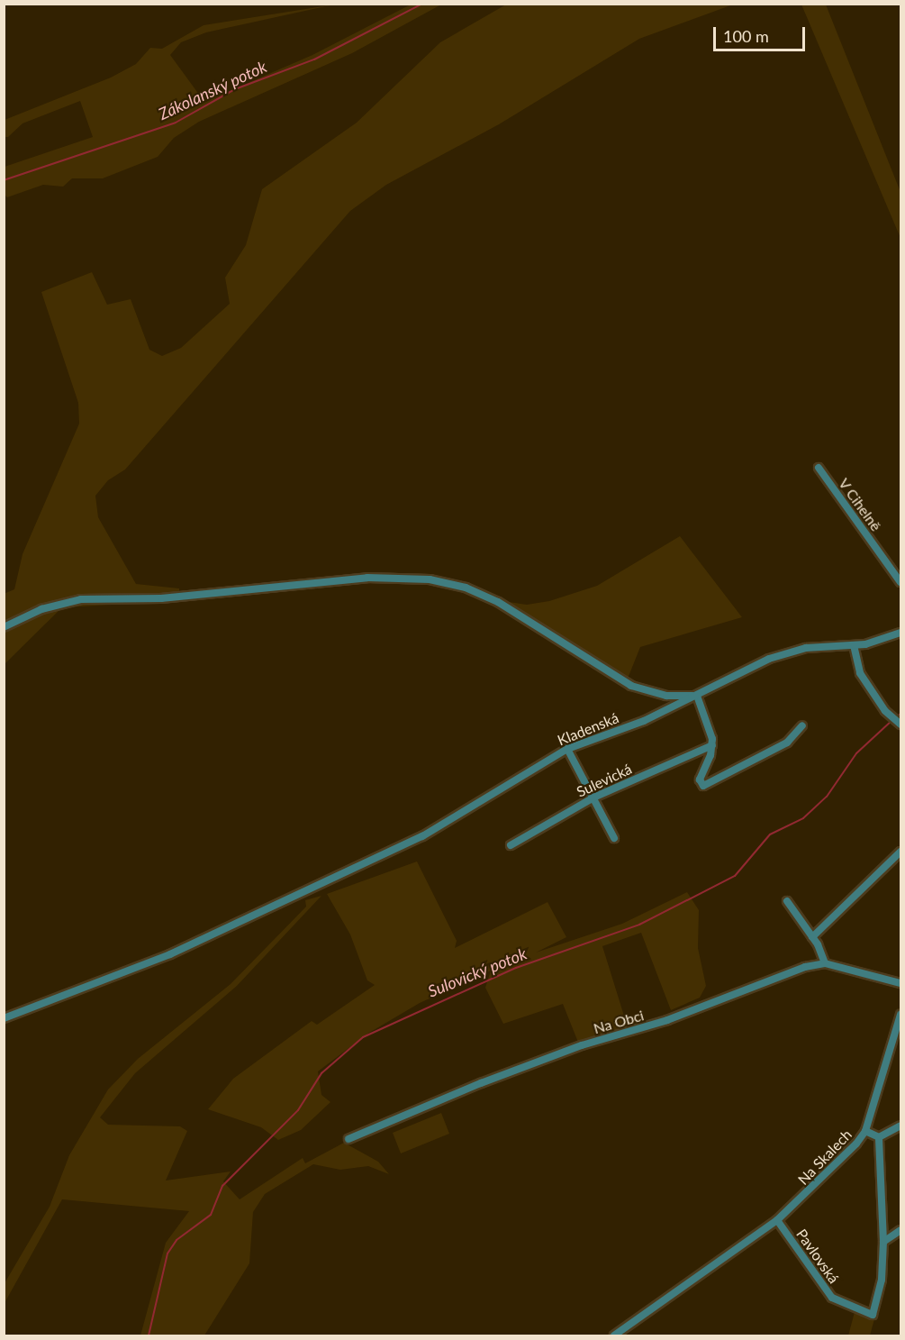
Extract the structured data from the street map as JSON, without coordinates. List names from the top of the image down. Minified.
{"streets":{"street":["V Cihelně","Kladenská","Sulevická","Na Obci","Na Skalech","Pavlovská"]},"crossings":[["Na Skalech","Pavlovská"]],"water":["Zákolanský potok","Sulovický potok"],"scale_bar":"100 m"}
